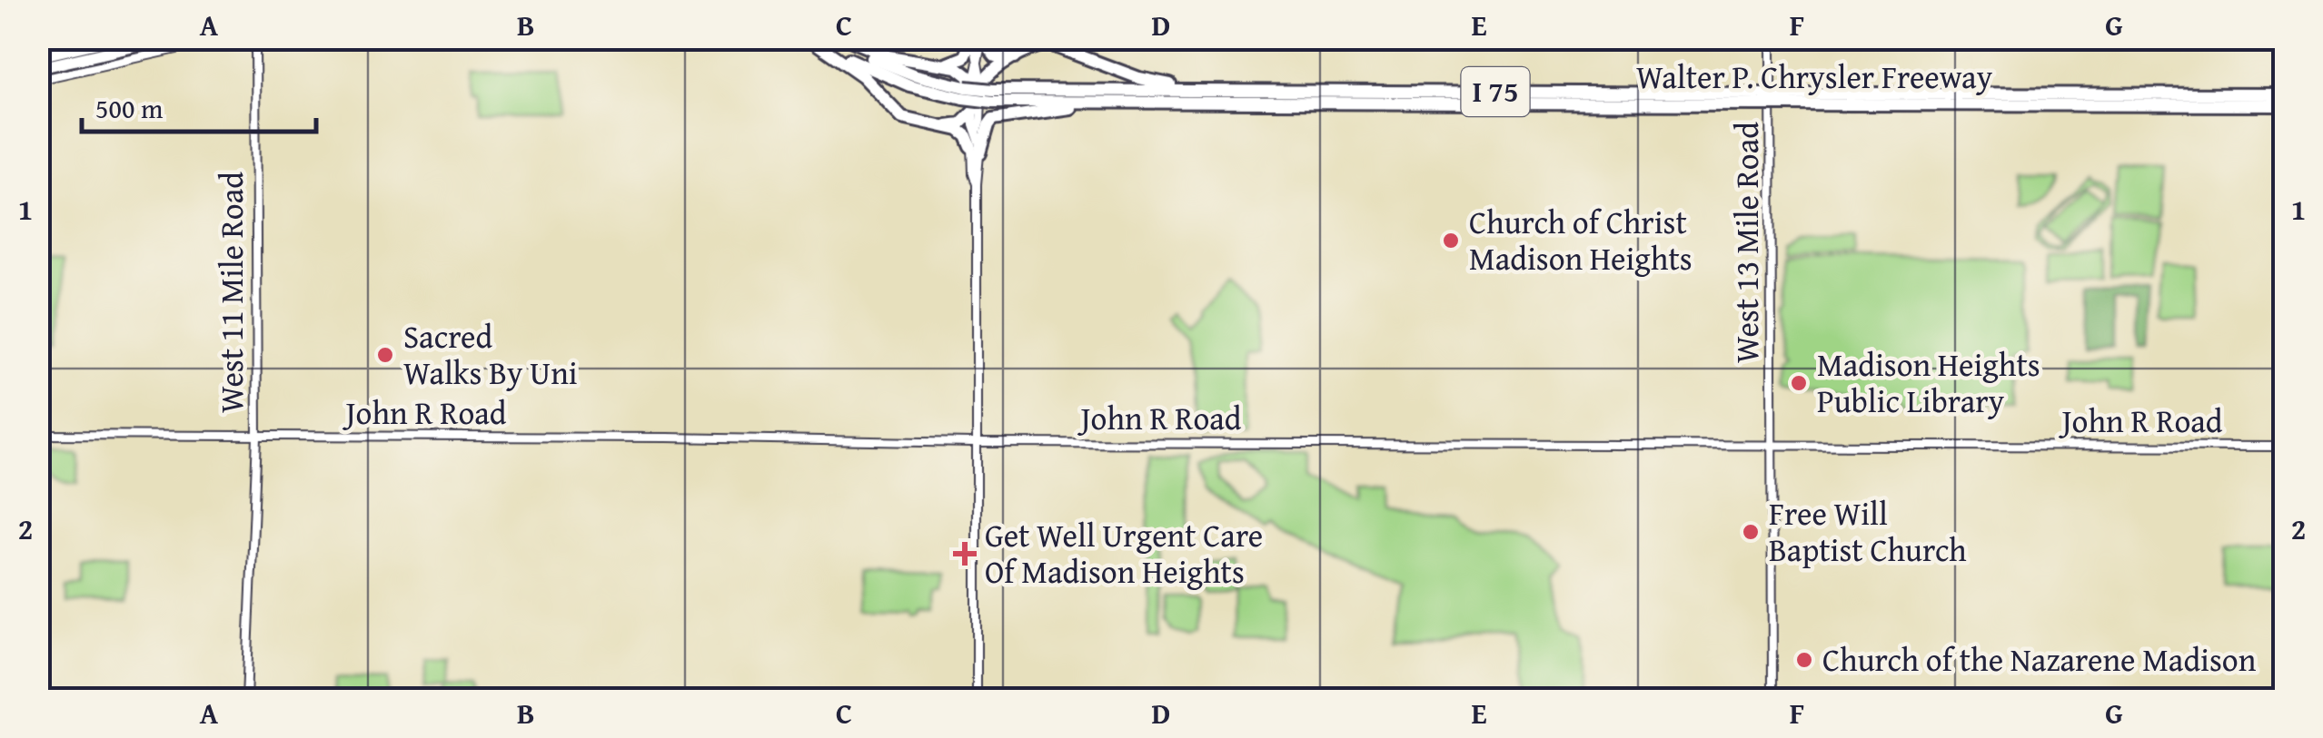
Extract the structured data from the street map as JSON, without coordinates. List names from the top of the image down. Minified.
{"streets":{"highway":["Walter P. Chrysler Freeway","I 75"],"main road":["West 13 Mile Road","West 11 Mile Road","John R Road"]},"crossings":[["Walter P. Chrysler Freeway","I 75"],["West 13 Mile Road","John R Road"],["West 11 Mile Road","John R Road"]],"places":{"other":["Church of Christ Madison Heights","Sacred Walks By Uni","Madison Heights Public Library","Free Will Baptist Church","Church of the Nazarene Madison"],"health":["Get Well Urgent Care Of Madison Heights"]},"scale_bar":"500 m","grid":{"columns":["A","B","C","D","E","F","G"],"rows":["1","2"]}}
